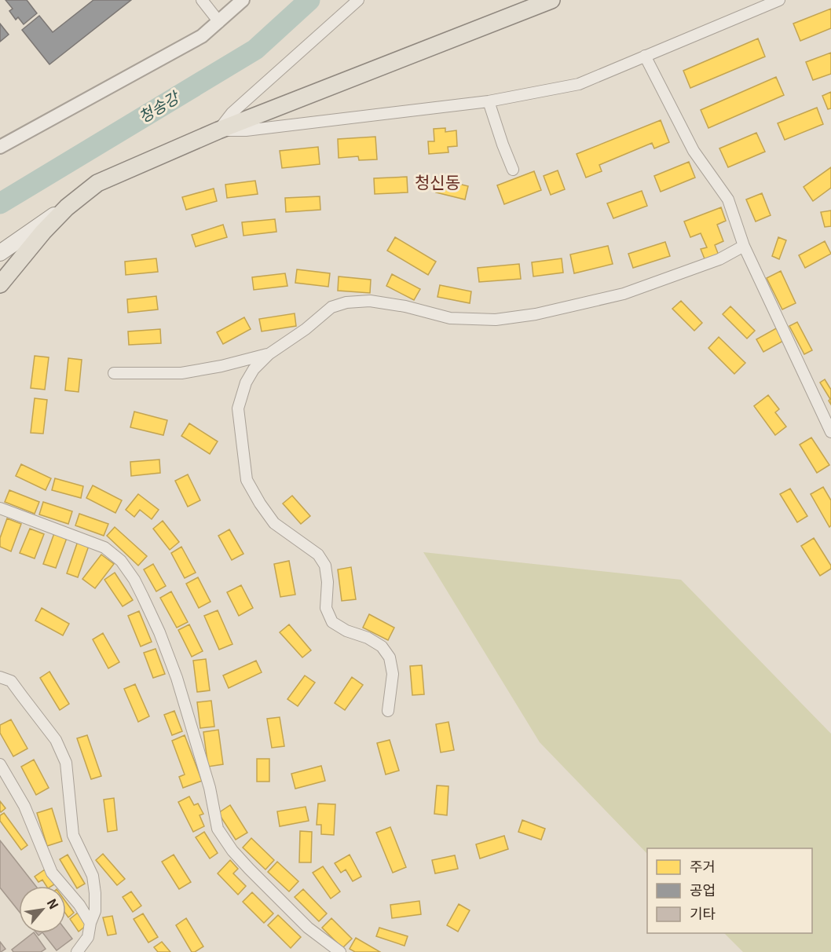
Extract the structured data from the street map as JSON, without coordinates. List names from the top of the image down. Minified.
{"districts":["청신동"],"water":["청송강"],"legend":["주거","공업","기타"],"north":"top right"}
